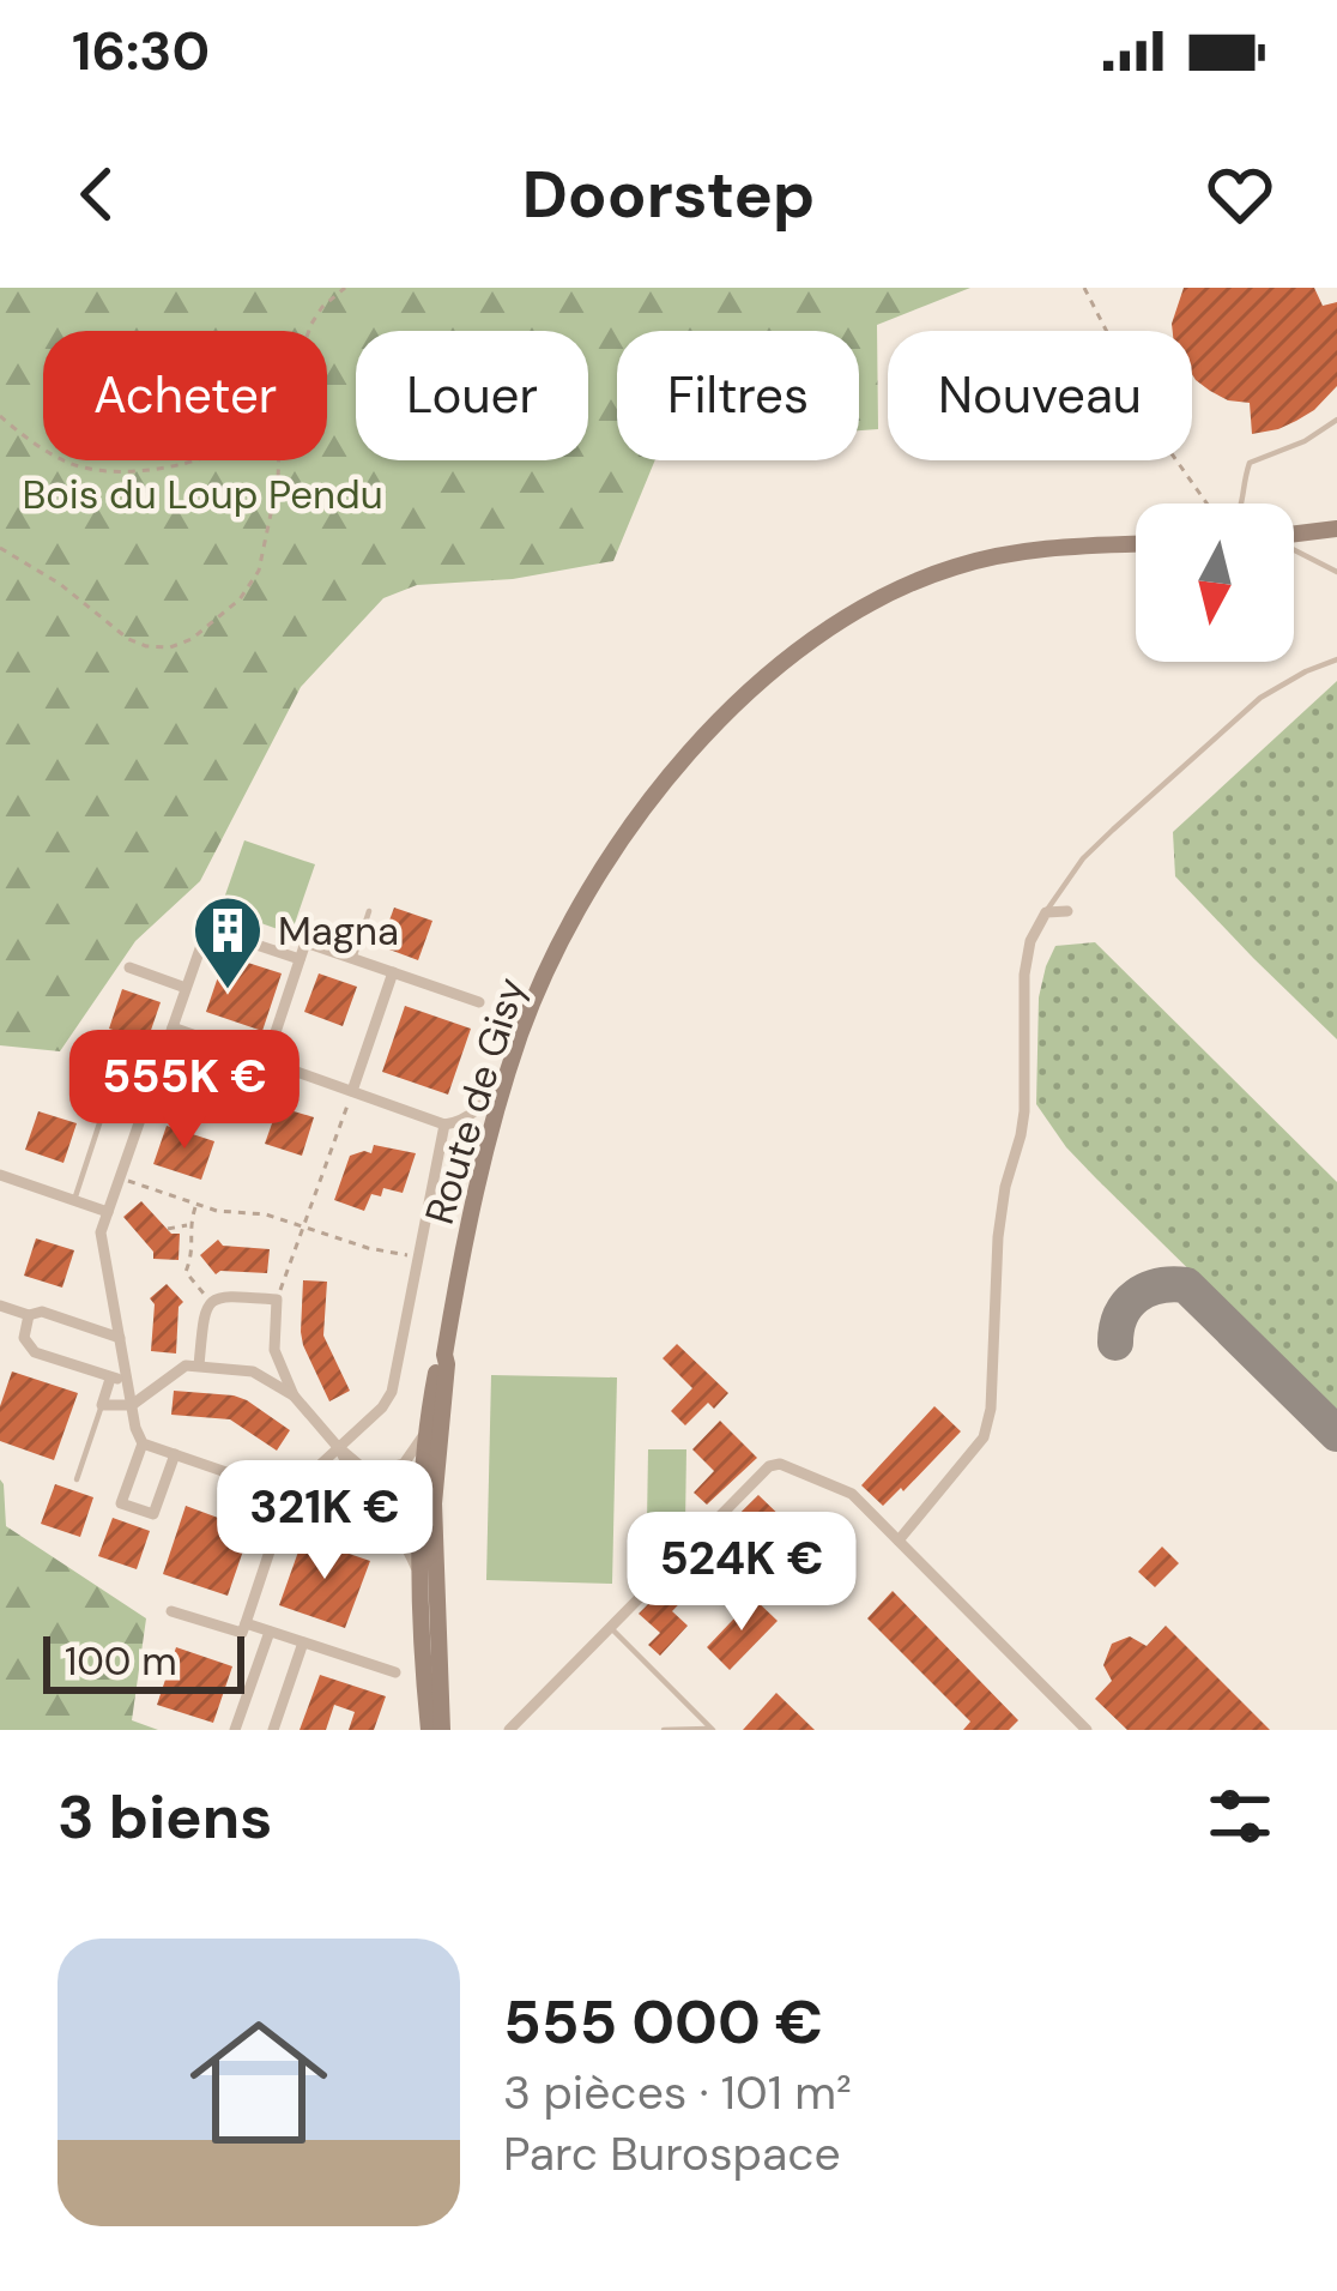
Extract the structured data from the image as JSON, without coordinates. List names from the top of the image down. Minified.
{"streets":{"street":["Route de Gisy"]},"parks":["Bois du Loup Pendu"],"places":{"building":["Magna"]},"scale_bar":"100 m","north":"bottom","page":{"status":"16:30","header":"Doorstep","chip":["Acheter","Louer","Filtres","Nouveau"],"price":["555K €","321K €","524K €"],"scale":"100 m","heading":"3 biens","list":[{"name":"555 000 €","note":"3 pièces · 101 m² · Parc Burospace"}]}}
